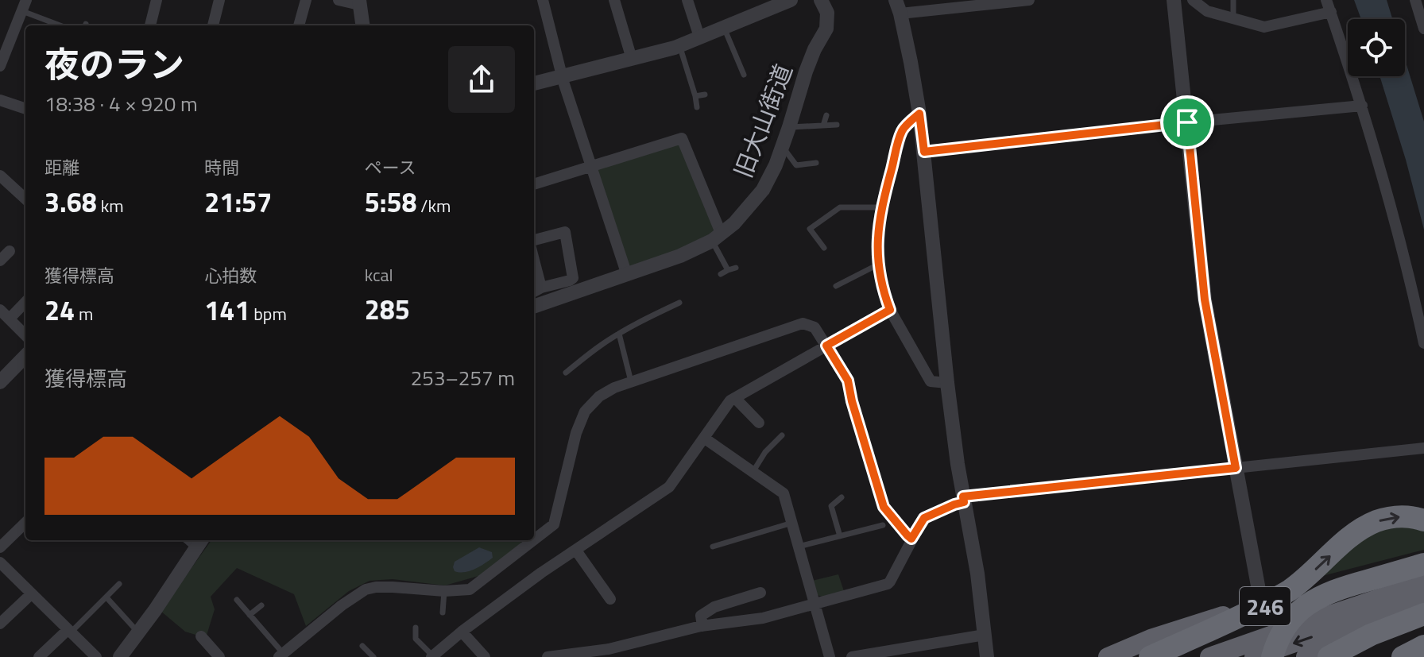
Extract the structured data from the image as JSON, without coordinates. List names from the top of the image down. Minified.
{"streets":{"highway":["246"],"street":["旧大山街道"]},"page":{"heading":["夜のラン","18:38 · 4 × 920 m"],"stats":[["距離","3.68 km"],["時間","21:57"],["ペース","5:58 /km"],["獲得標高","24 m"],["心拍数","141 bpm"],["kcal","285"]],"chart":["獲得標高","253–257 m"]}}
